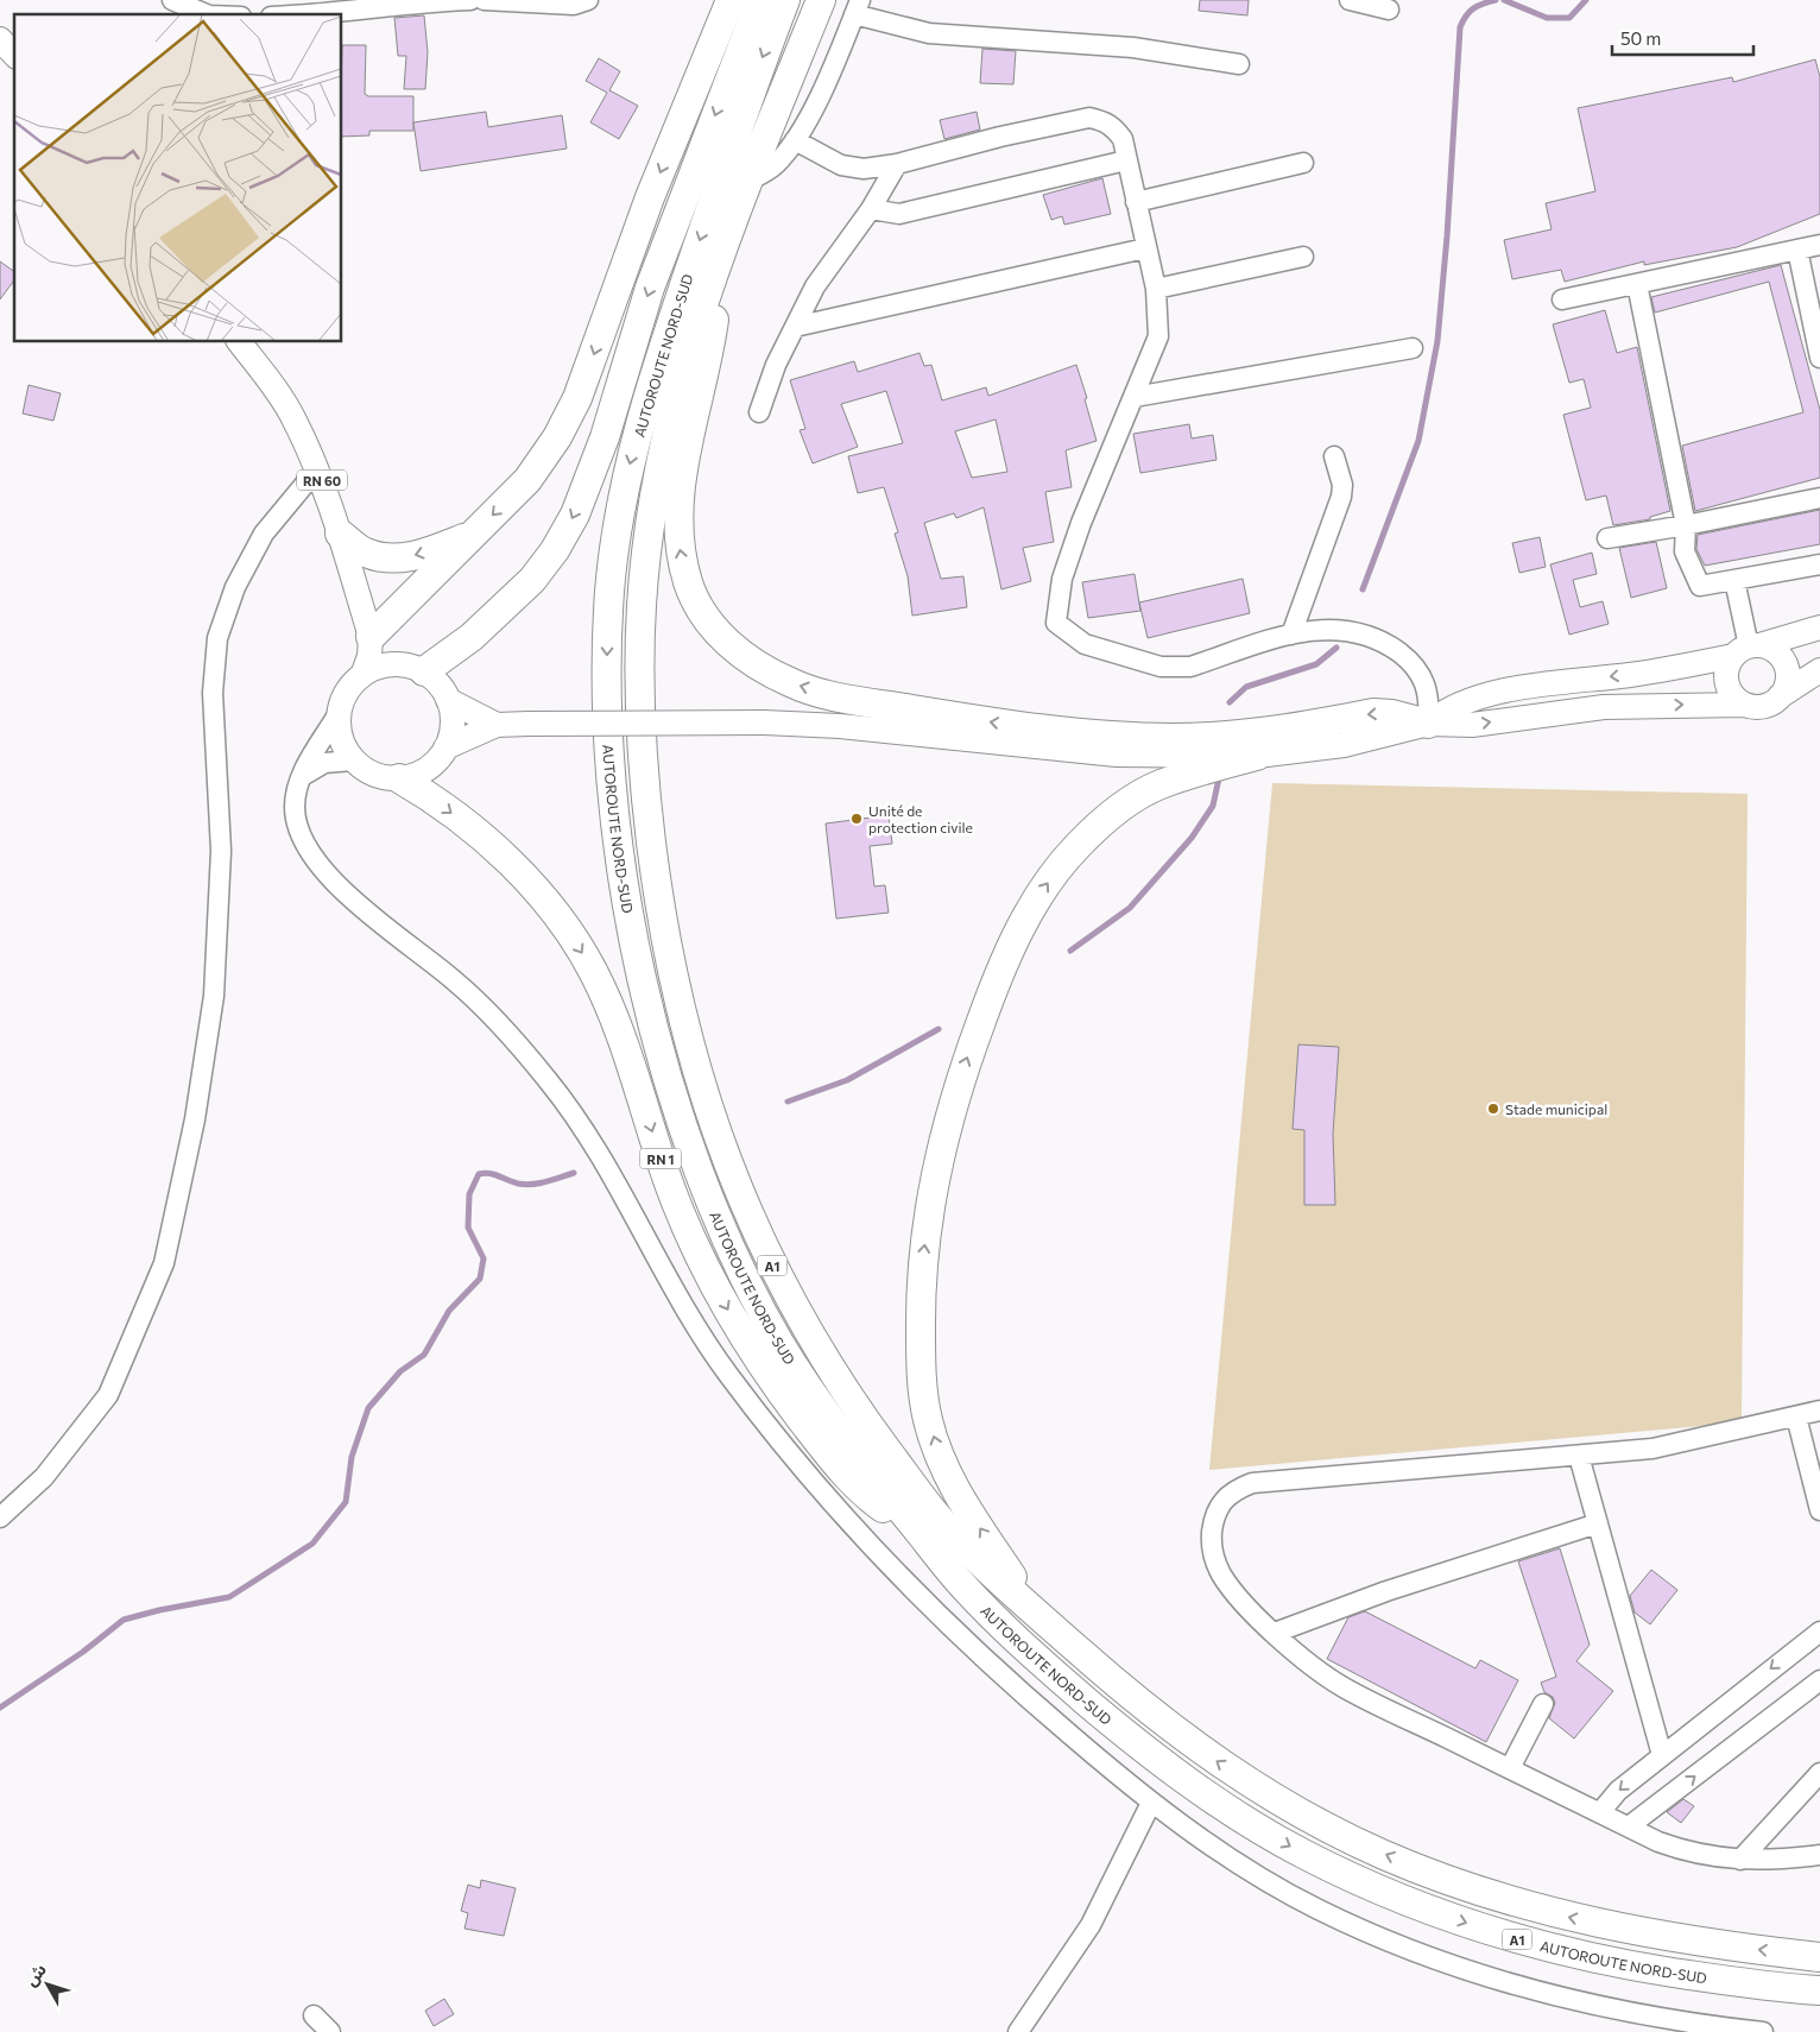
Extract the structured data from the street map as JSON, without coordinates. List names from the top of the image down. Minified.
{"streets":{"highway":["AUTOROUTE NORD-SUD","RN 1","A1"],"main road":["RN 60"]},"crossings":[["AUTOROUTE NORD-SUD","RN 1"],["RN 60","RN 1"]],"places":["Unité de protection civile","Stade municipal"],"scale_bar":"50 m","north":"top left"}
